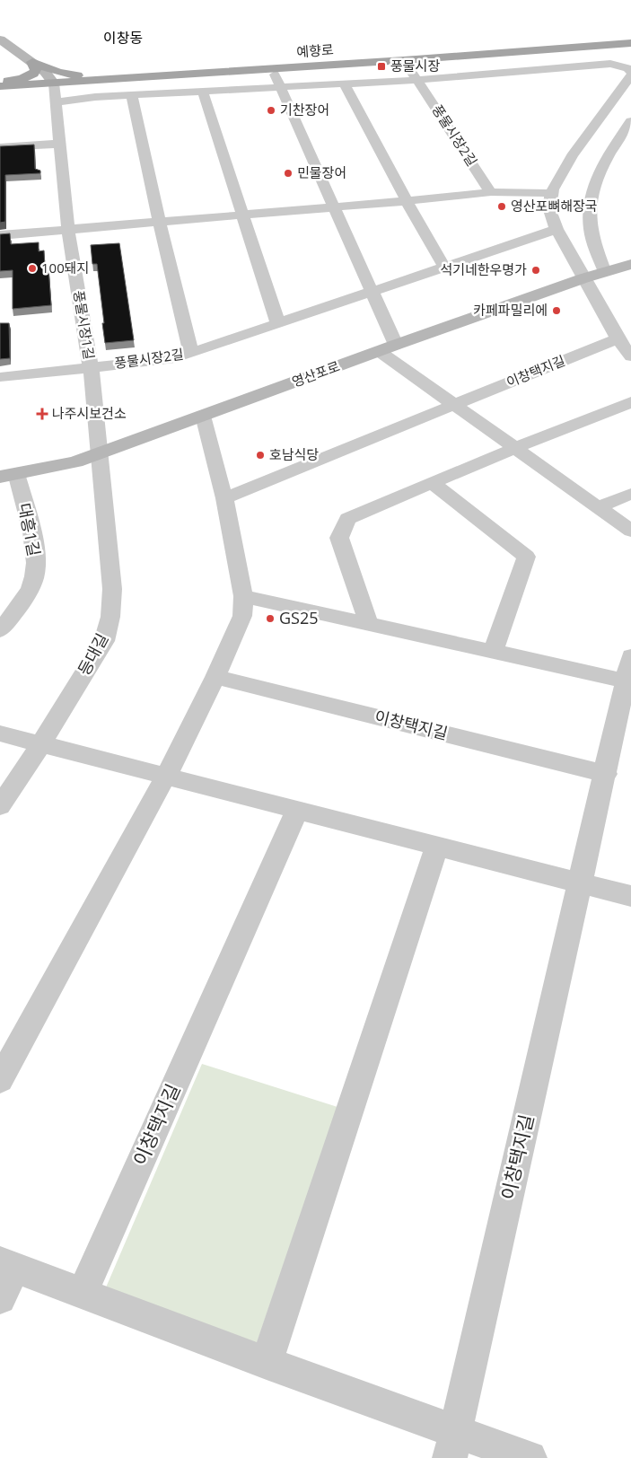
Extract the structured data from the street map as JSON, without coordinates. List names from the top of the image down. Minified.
{"streets":{"main road":["예향로"],"street":["풍물시장2길","풍물시장1길","이창택지길","영산포로","대흥1길","등대길"]},"crossings":[["예향로","풍물시장2길"],["풍물시장2길","풍물시장1길"],["풍물시장1길","영산포로"],["풍물시장1길","등대길"],["영산포로","대흥1길"],["영산포로","등대길"]],"districts":["이창동"],"places":{"transit":["풍물시장"],"other":["기찬장어","민물장어","영산포뼈해장국","100돼지","석기네한우명가","카페파밀리에","호남식당","GS25"],"health":["나주시보건소"]}}
